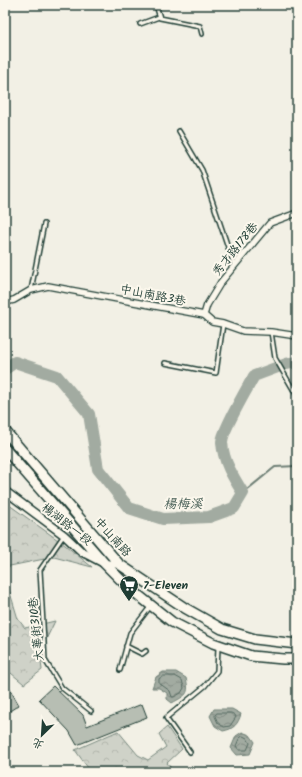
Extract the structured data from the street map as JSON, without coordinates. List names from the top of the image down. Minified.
{"streets":{"main road":["中山南路"],"street":["秀才路178巷","中山南路3巷","楊湖路一段"],"lane":["大華街310巷"]},"crossings":[["秀才路178巷","中山南路3巷"],["楊湖路一段","中山南路"],["楊湖路一段","大華街310巷"]],"water":["楊梅溪"],"places":{"supermarket":["7-Eleven"]},"north":"bottom left"}
